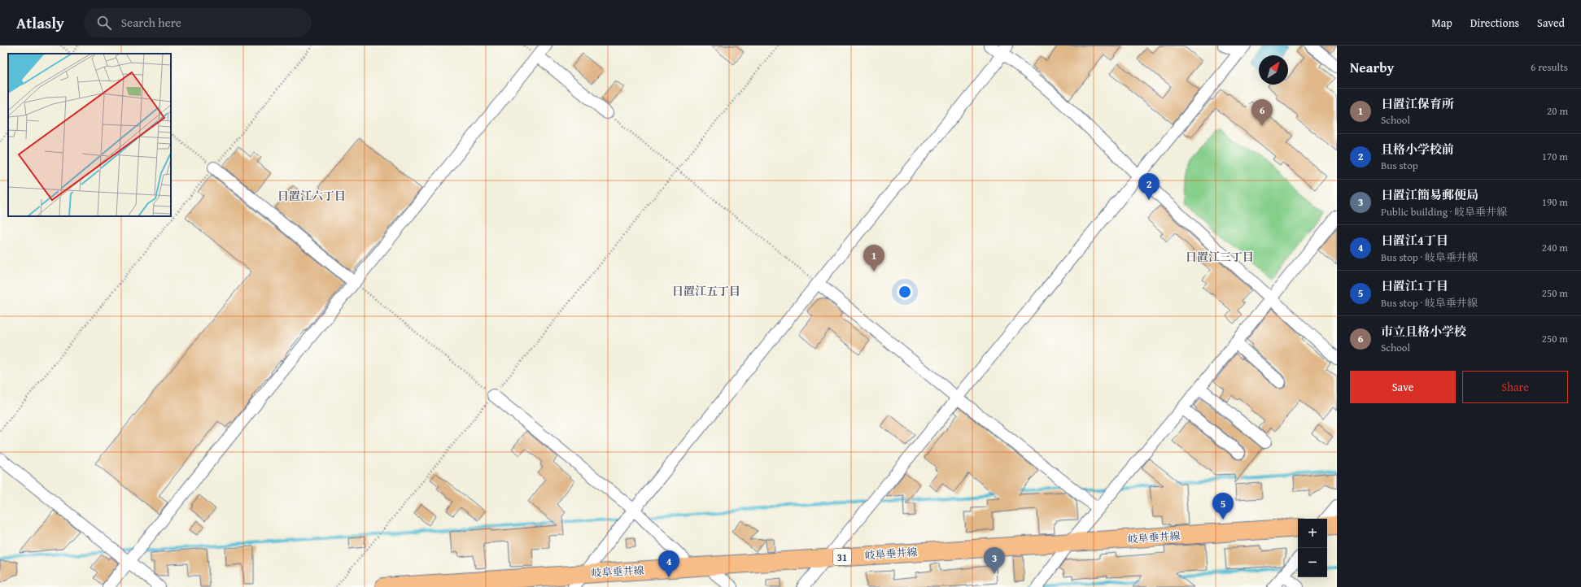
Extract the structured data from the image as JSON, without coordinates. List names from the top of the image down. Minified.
{"streets":{"main road":["岐阜垂井線","31"]},"districts":["日置江六丁目","日置江三丁目","日置江五丁目"],"north":"top right","page":{"header":"Atlasly","search":"Search here","nav":["Map","Directions","Saved"],"heading":["Nearby","6 results"],"list":[{"mark":"1","name":"日置江保育所","note":"School","value":"20 m"},{"mark":"2","name":"且格小学校前","note":"Bus stop","value":"170 m"},{"mark":"3","name":"日置江簡易郵便局","note":"Public building · 岐阜垂井線","value":"190 m"},{"mark":"4","name":"日置江4丁目","note":"Bus stop · 岐阜垂井線","value":"240 m"},{"mark":"5","name":"日置江1丁目","note":"Bus stop · 岐阜垂井線","value":"250 m"},{"mark":"6","name":"市立且格小学校","note":"School","value":"250 m"}],"pins":["6","2","1","5","3","4"],"buttons":["Save","Share"],"map_buttons":["+","−"]}}
